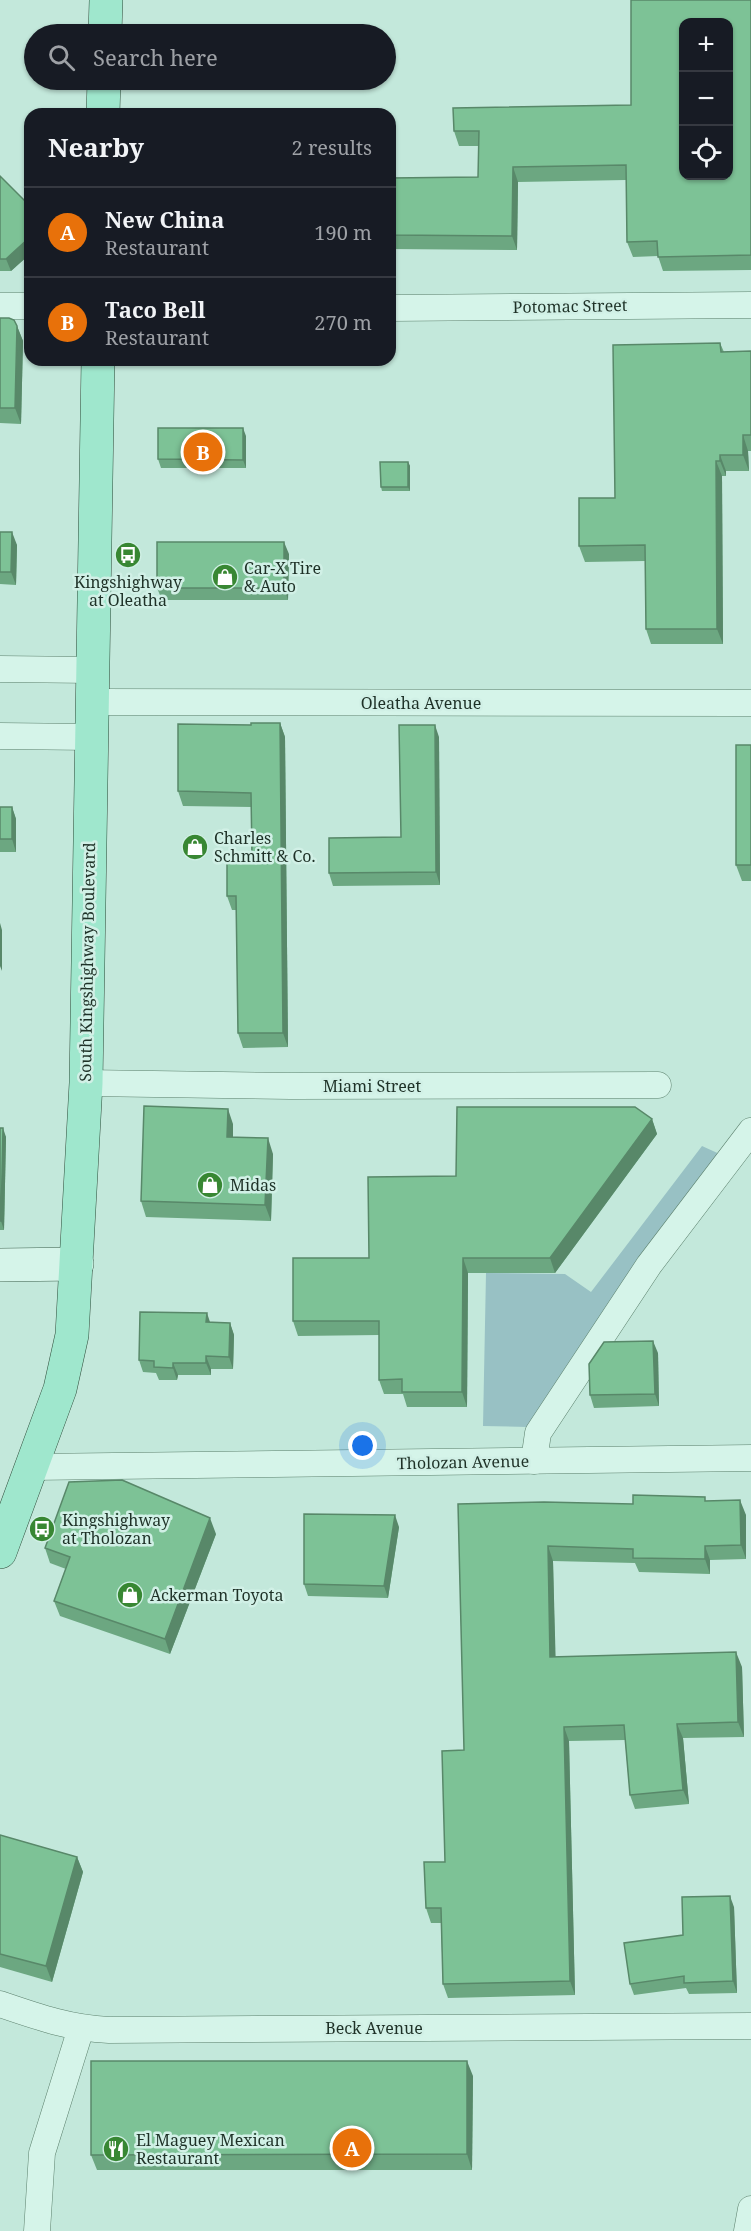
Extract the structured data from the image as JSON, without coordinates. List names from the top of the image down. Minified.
{"streets":{"main road":["South Kingshighway Boulevard"],"street":["Potomac Street","Oleatha Avenue","Miami Street","Tholozan Avenue","Beck Avenue"]},"crossings":[["Oleatha Avenue","South Kingshighway Boulevard"],["South Kingshighway Boulevard","Miami Street"],["South Kingshighway Boulevard","Tholozan Avenue"]],"places":{"bus stop":["Kingshighway at Oleatha","Kingshighway at Tholozan"],"shop":["Car-X Tire & Auto","Charles Schmitt & Co.","Midas","Ackerman Toyota"],"restaurant":["El Maguey Mexican Restaurant"]},"page":{"map_buttons":["+","−"],"search":"Search here","heading":["Nearby","2 results"],"list":[{"mark":"A","name":"New China","note":"Restaurant","value":"190 m"},{"mark":"B","name":"Taco Bell","note":"Restaurant","value":"270 m"}],"pins":["B","A"]}}
